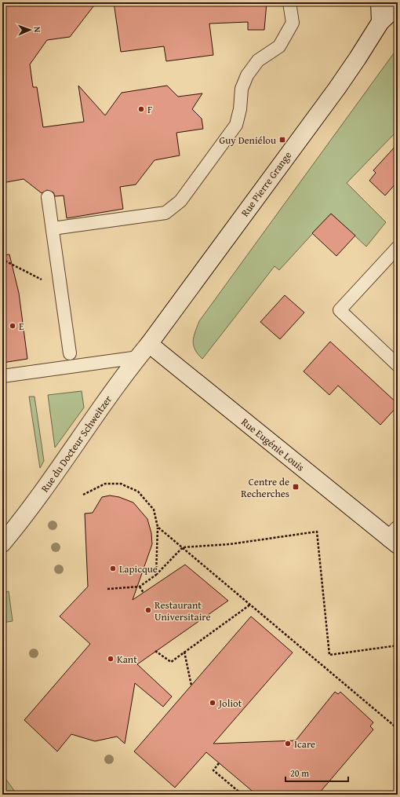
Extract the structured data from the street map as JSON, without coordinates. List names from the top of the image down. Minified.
{"streets":{"street":["Rue Pierre Grange","Rue du Docteur Schweitzer","Rue Eugénie Louis"]},"crossings":[["Rue Pierre Grange","Rue du Docteur Schweitzer"],["Rue Pierre Grange","Rue Eugénie Louis"],["Rue du Docteur Schweitzer","Rue Eugénie Louis"]],"places":{"other":["F","E","Lapicque","Restaurant Universitaire","Kant","Joliot","Icare"],"transit":["Guy Deniélou","Centre de Recherches"]},"scale_bar":"20 m","north":"right"}
